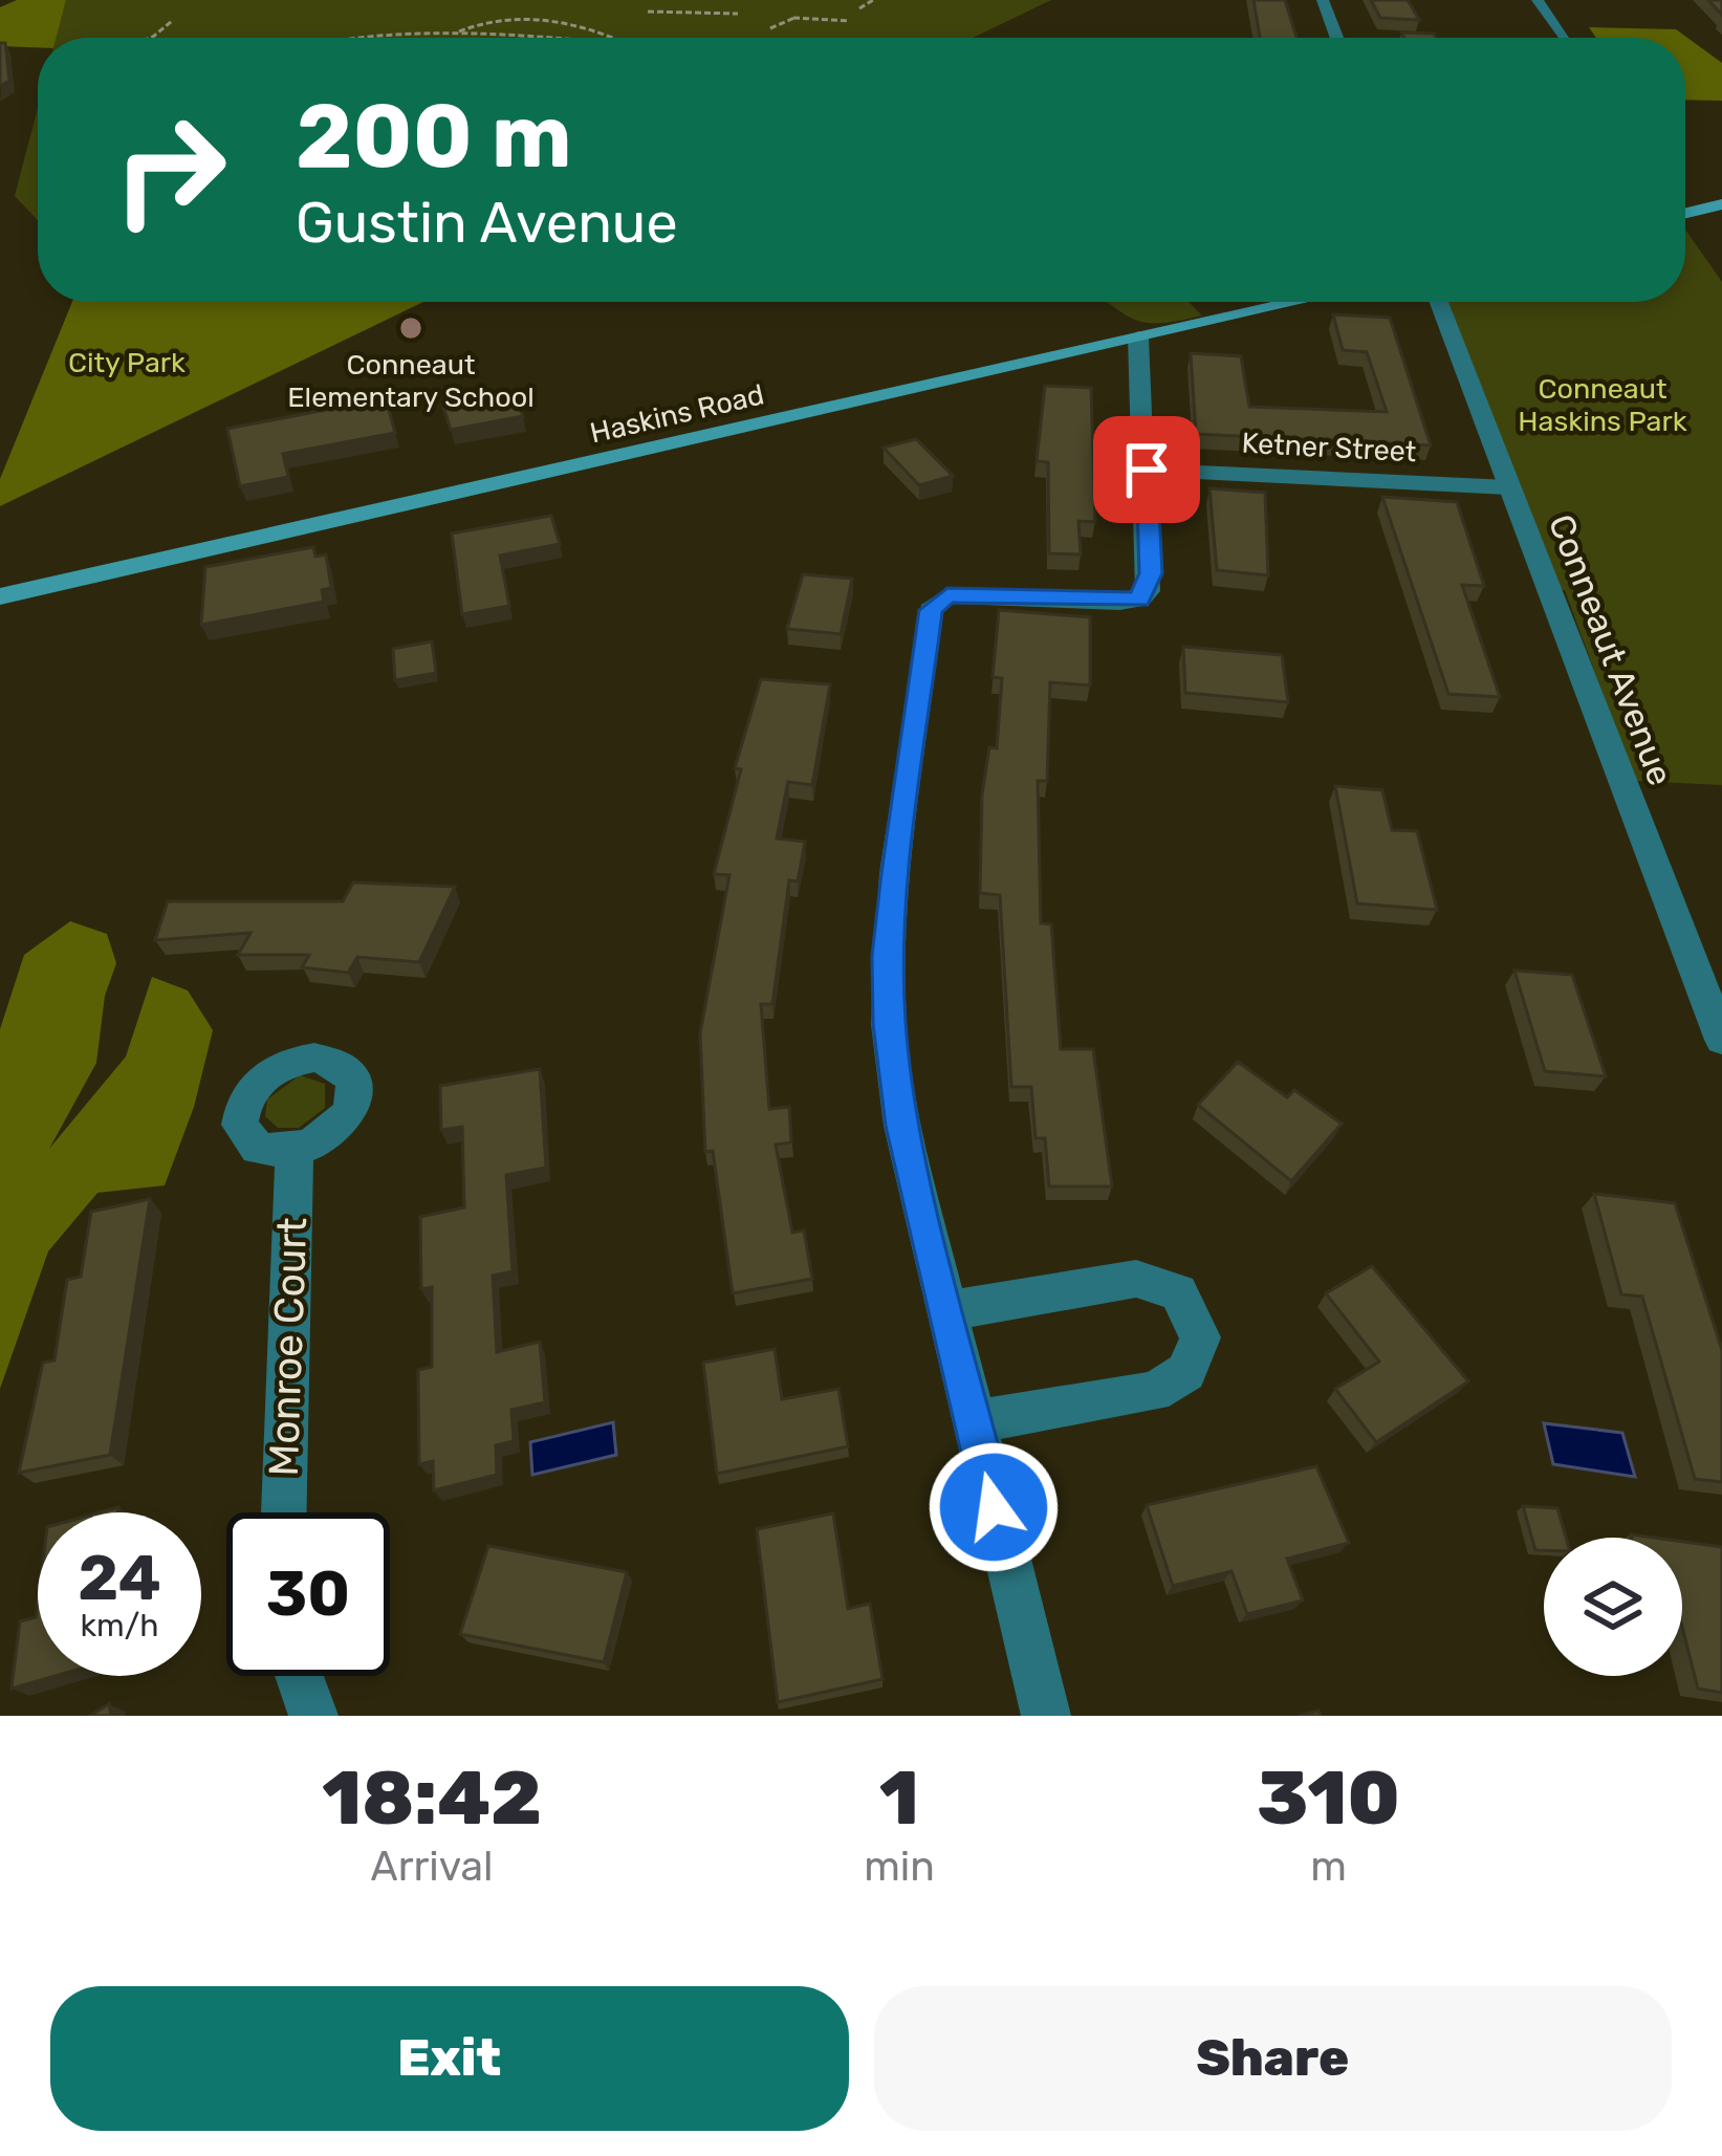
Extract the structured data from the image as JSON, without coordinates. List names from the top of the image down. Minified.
{"streets":{"main road":["Haskins Road"],"street":["Ketner Street","Conneaut Avenue","Monroe Court"]},"crossings":[["Ketner Street","Conneaut Avenue"]],"parks":["City Park","Conneaut Haskins Park"],"places":["Conneaut Elementary School"],"page":{"turn":["200 m","Gustin Avenue"],"speed":"24 km/h","limit":"30","eta":["18:42","Arrival","1","min","310","m"],"buttons":["Exit","Share"]}}
